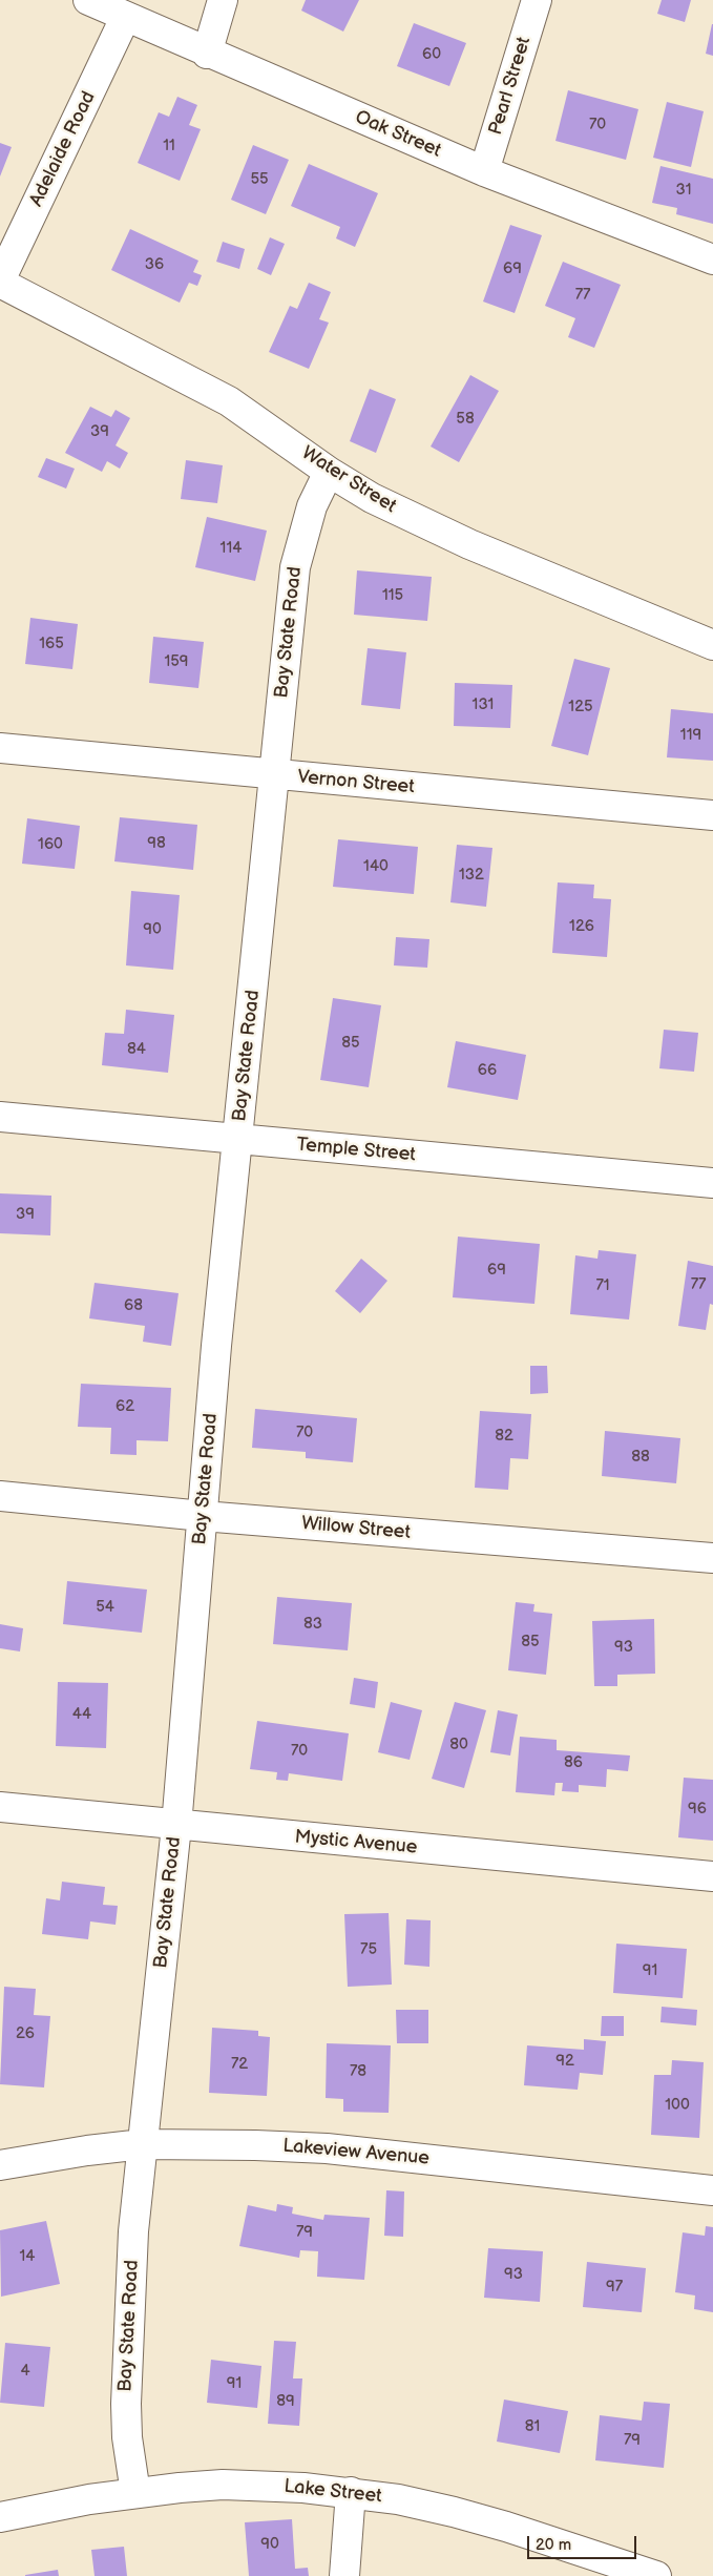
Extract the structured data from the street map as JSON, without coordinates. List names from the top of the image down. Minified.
{"streets":{"street":["Pearl Street","Oak Street","Adelaide Road","Water Street","Bay State Road","Vernon Street","Temple Street","Willow Street","Mystic Avenue","Lakeview Avenue","Lake Street"]},"crossings":[["Pearl Street","Oak Street"],["Oak Street","Adelaide Road"],["Adelaide Road","Water Street"],["Water Street","Bay State Road"],["Bay State Road","Vernon Street"],["Bay State Road","Temple Street"],["Bay State Road","Willow Street"],["Bay State Road","Mystic Avenue"],["Bay State Road","Lakeview Avenue"],["Bay State Road","Lake Street"]],"house_numbers":["60","70","11","55","31","36","69","77","58","39","114","115","165","159","131","125","119","98","160","140","132","126","90","85","84","66","39","69","77","71","68","62","70","82","88","54","83","85","93","44","80","70","86","96","75","91","26","92","72","78","100","79","14","93","97","4","91","89","81","79","90"],"scale_bar":"20 m"}
